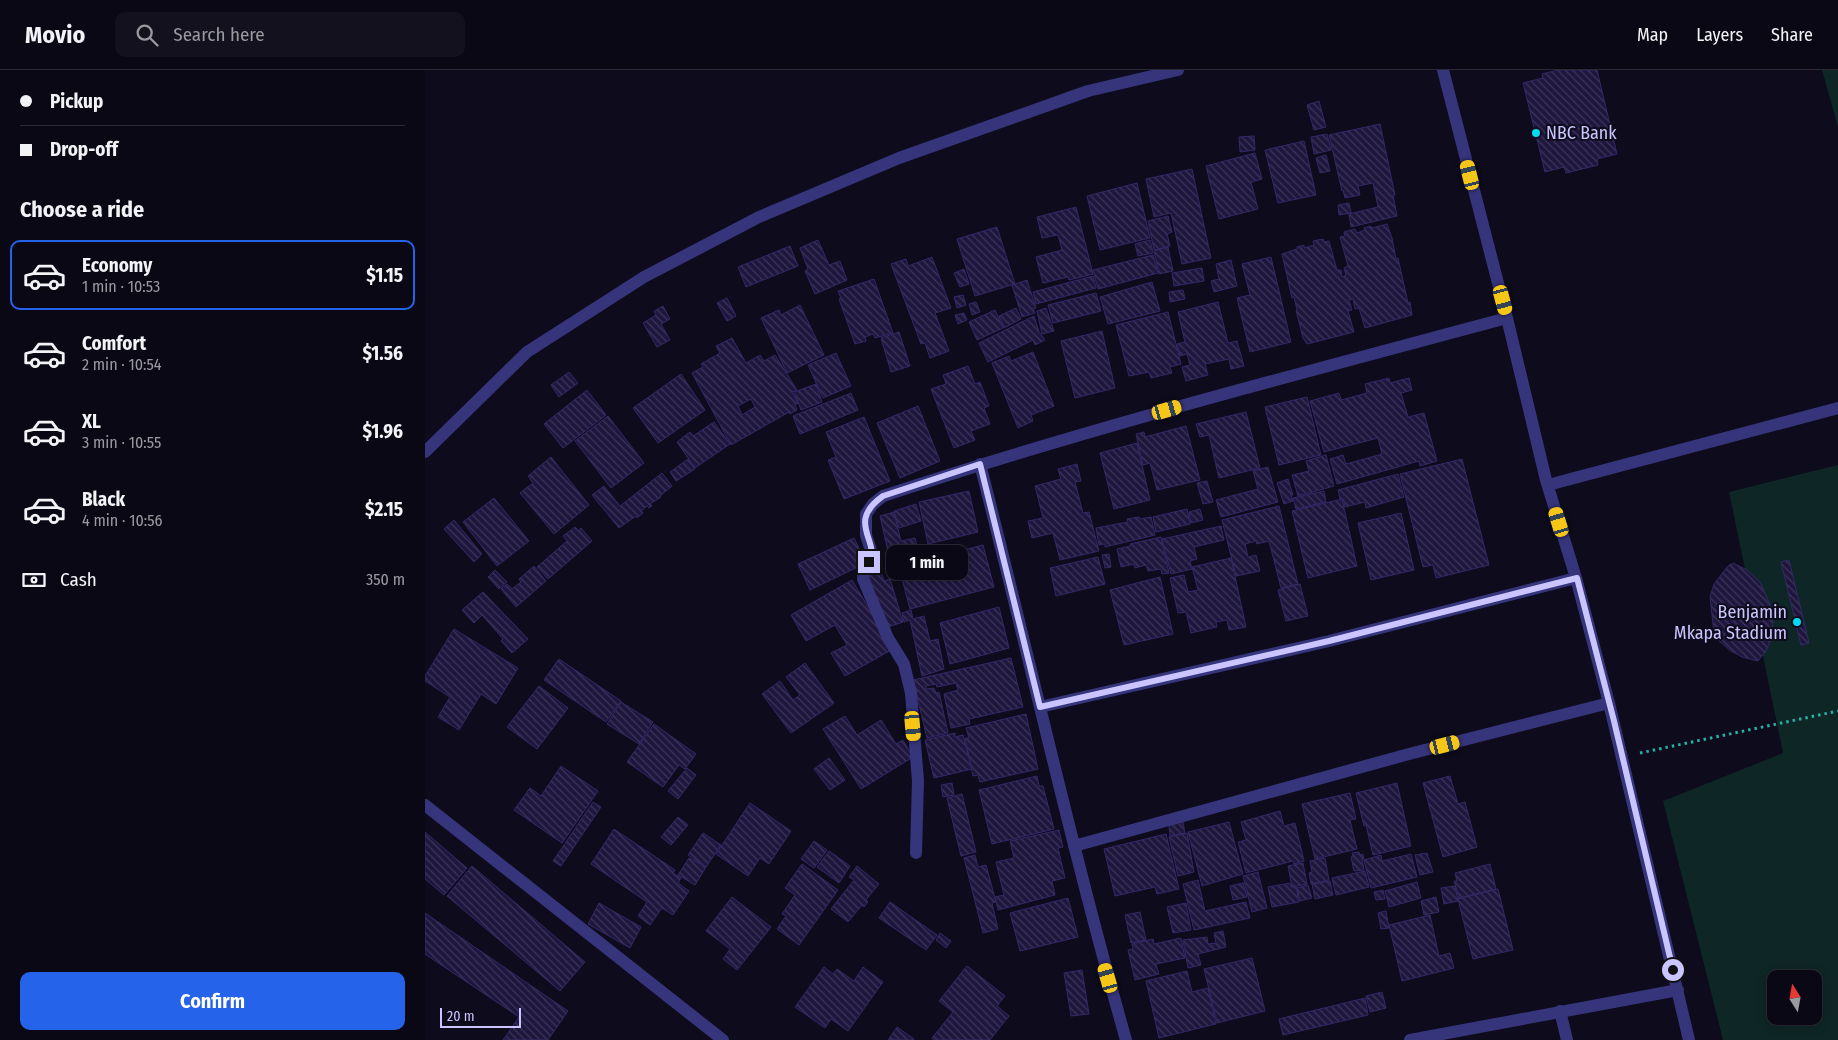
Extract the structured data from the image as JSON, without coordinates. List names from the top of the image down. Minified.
{"places":["NBC Bank","Benjamin Mkapa Stadium"],"scale_bar":"20 m","north":"top","page":{"header":"Movio","search":"Search here","nav":["Map","Layers","Share"],"banner":["Pickup","Drop-off"],"heading":"Choose a ride","list":[{"name":"Economy","note":"1 min · 10:53","value":"$1.15"},{"name":"Comfort","note":"2 min · 10:54","value":"$1.56"},{"name":"XL","note":"3 min · 10:55","value":"$1.96"},{"name":"Black","note":"4 min · 10:56","value":"$2.15"}],"bubble":"1 min","pay":["Cash","350 m"],"buttons":"Confirm","scale":"20 m"}}
